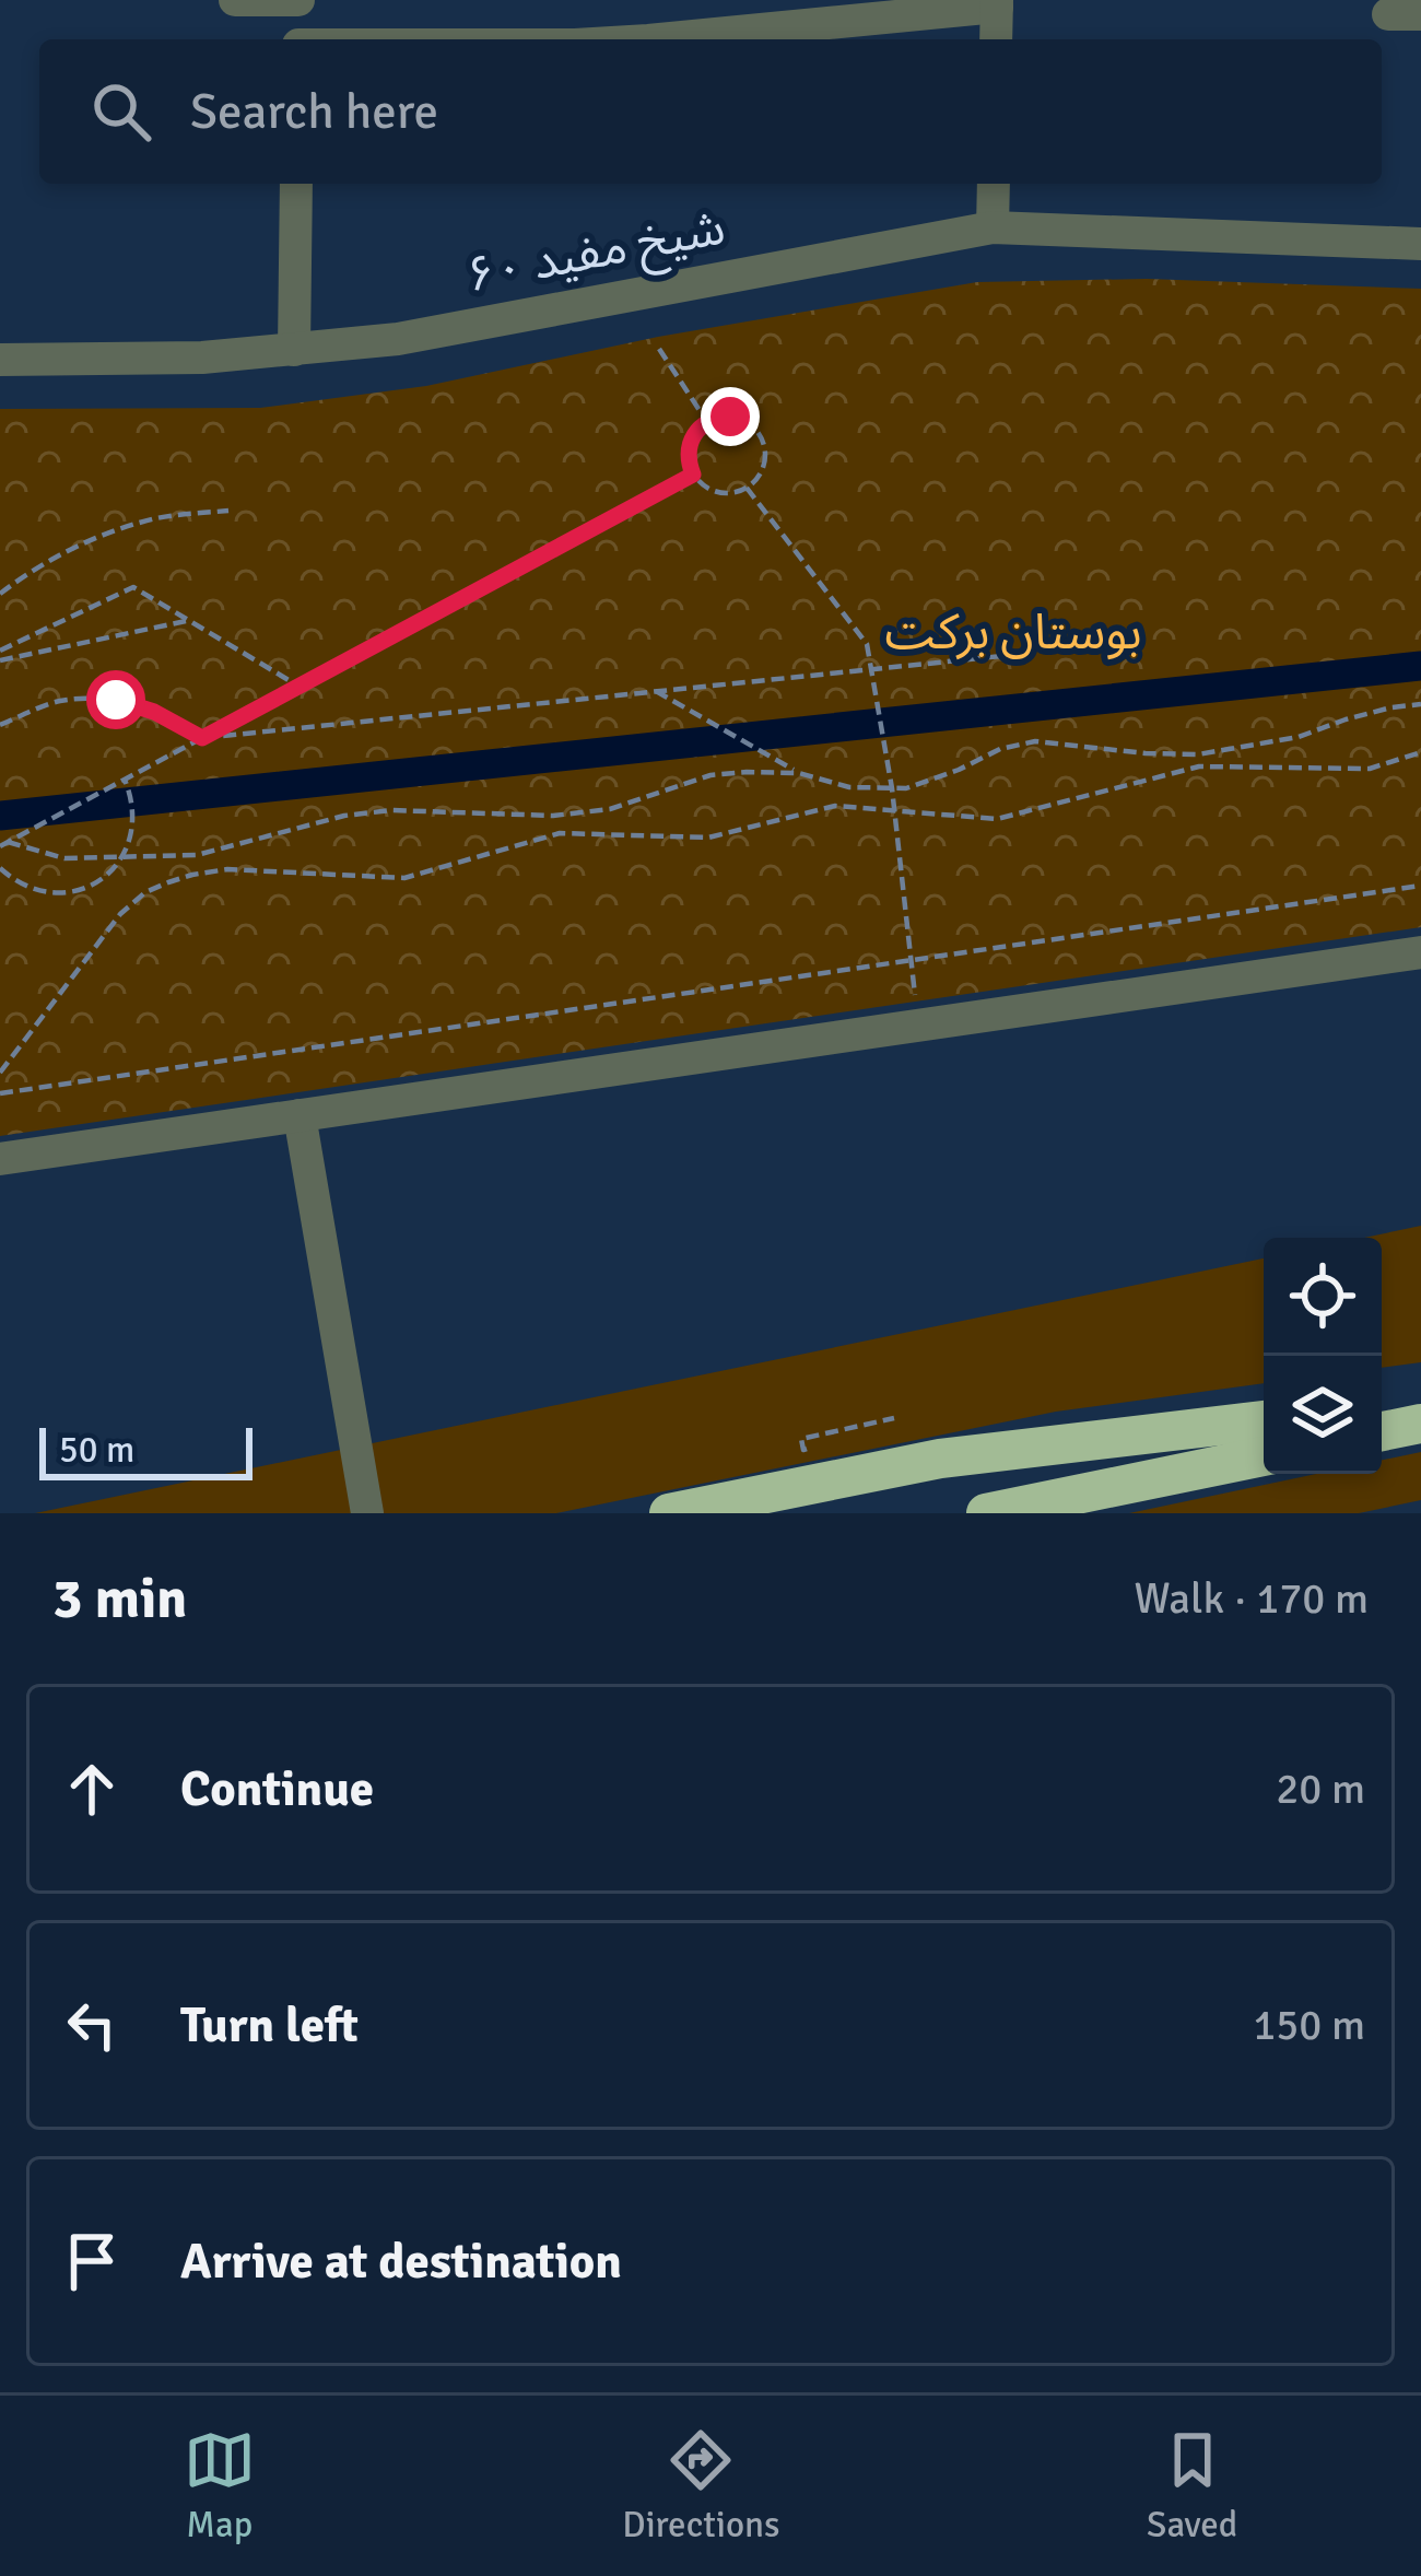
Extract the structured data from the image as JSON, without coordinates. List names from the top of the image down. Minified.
{"streets":{"street":["شیخ مفید ۶۰"]},"parks":["بوستان برکت"],"scale_bar":"50 m","page":{"search":"Search here","scale":"50 m","heading":["3 min","Walk · 170 m"],"list":[["Continue","20 m"],["Turn left","150 m"],"Arrive at destination"],"nav":["Map","Directions","Saved"]}}
